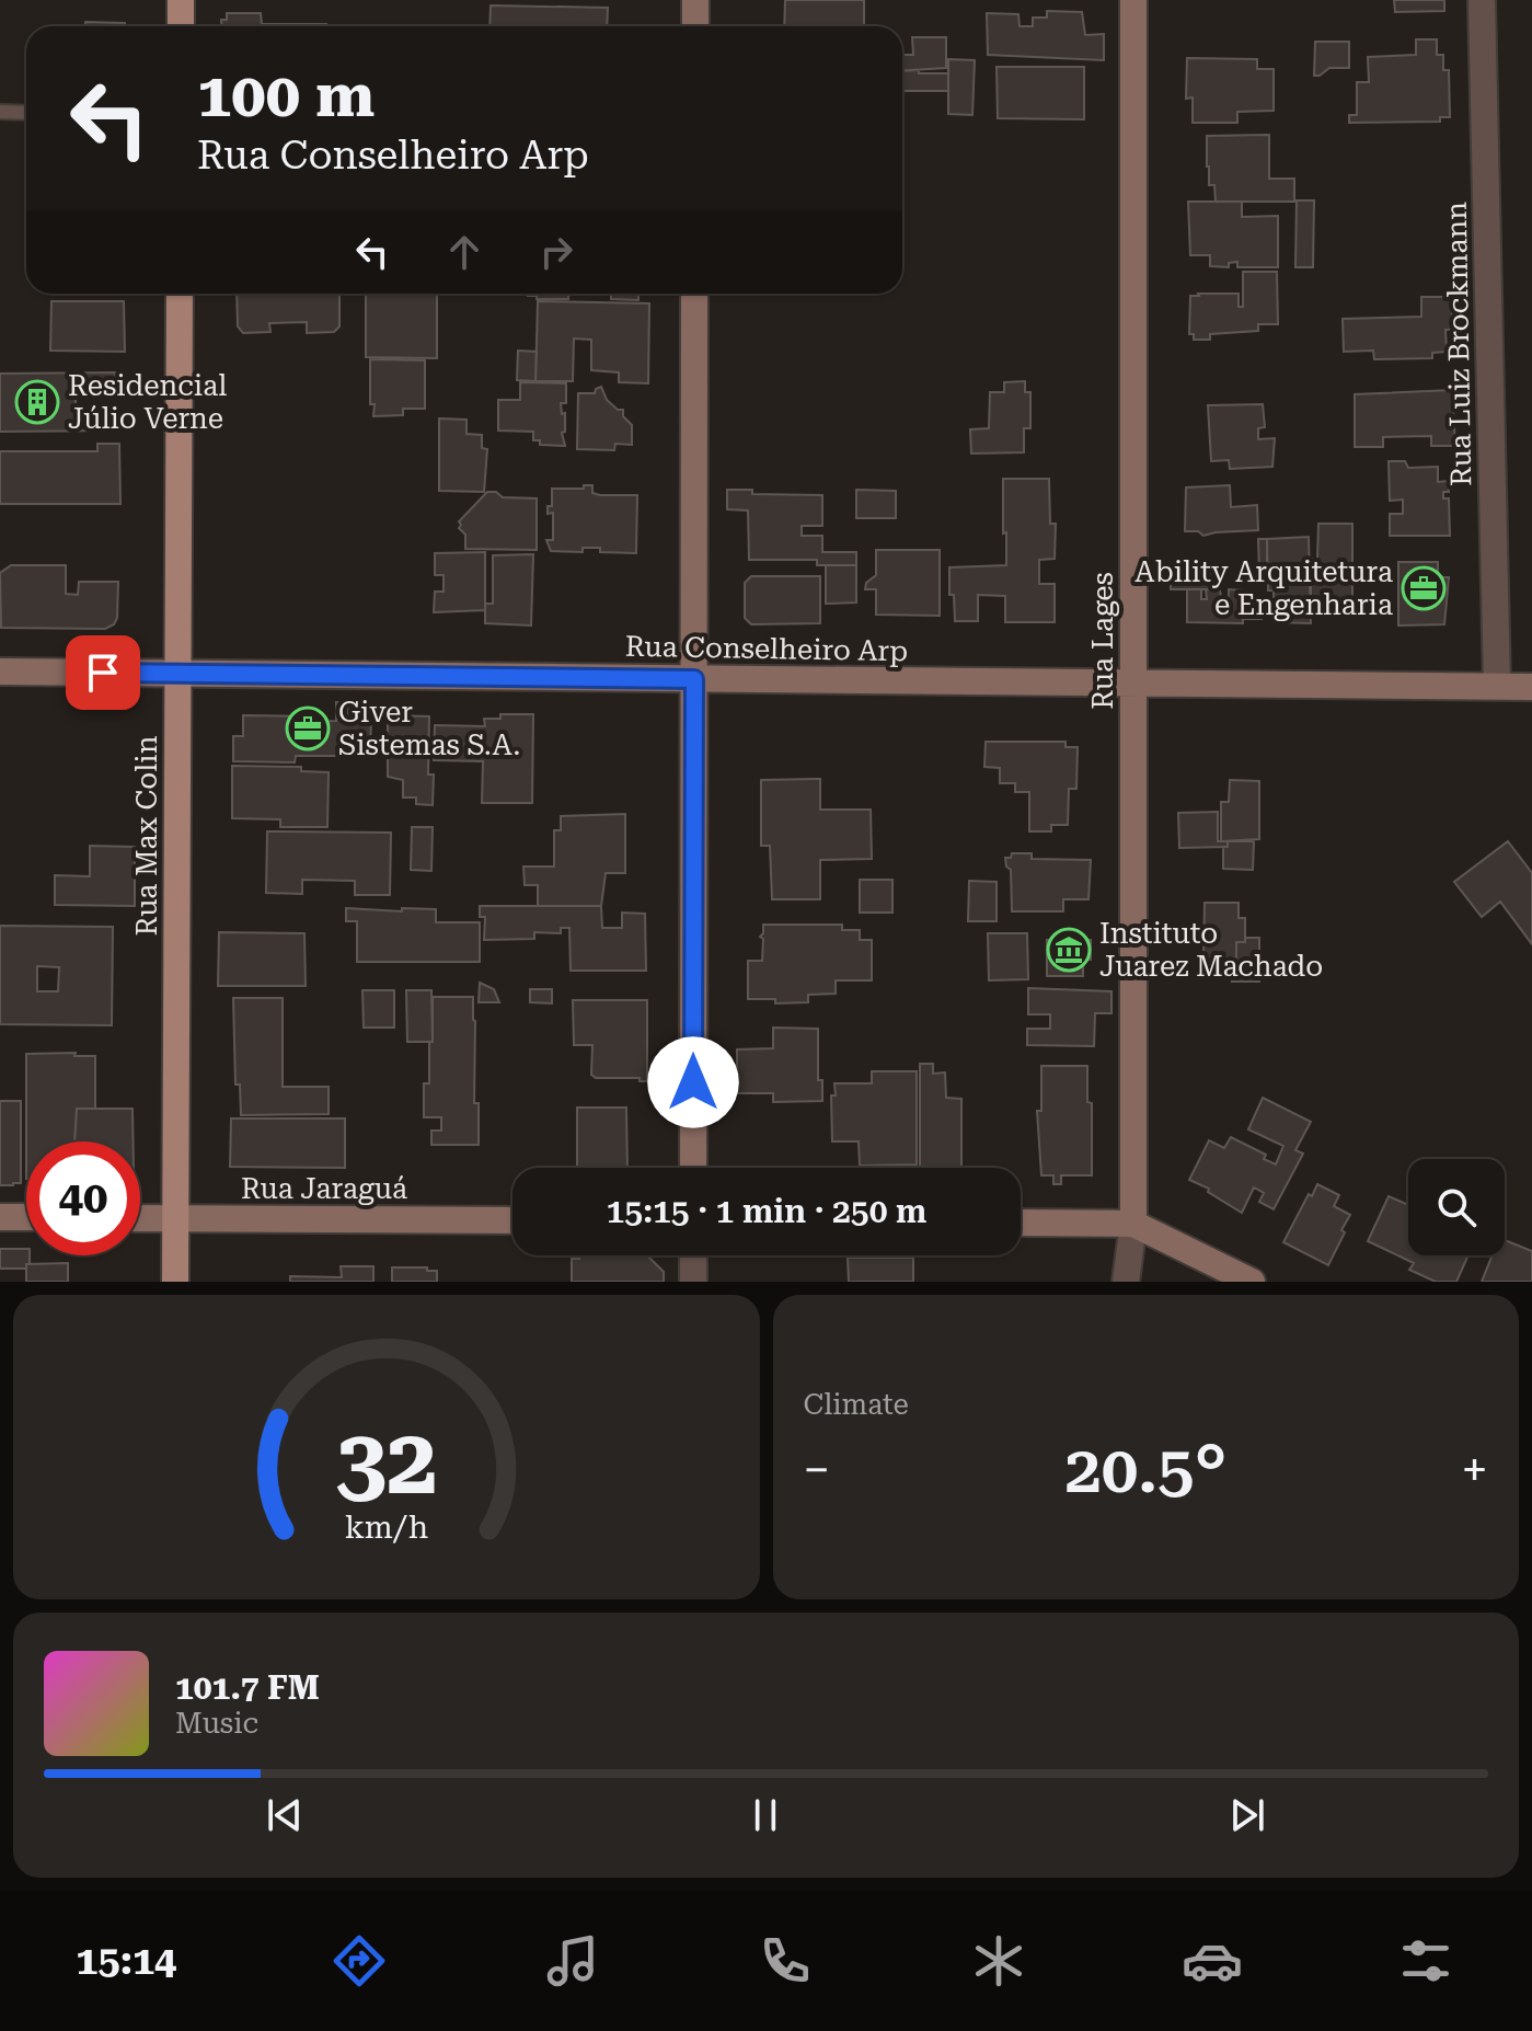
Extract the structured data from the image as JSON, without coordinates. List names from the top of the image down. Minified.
{"streets":{"main road":["Rua Lages","Rua Conselheiro Arp","Rua Max Colin","Rua Jaraguá"],"street":["Rua Luiz Brockmann"]},"crossings":[["Rua Luiz Brockmann","Rua Conselheiro Arp"],["Rua Lages","Rua Conselheiro Arp"],["Rua Conselheiro Arp","Rua Max Colin"],["Rua Max Colin","Rua Jaraguá"]],"places":{"building":["Residencial Júlio Verne"],"office":["Ability Arquitetura e Engenharia","Giver Sistemas S.A."],"museum":["Instituto Juarez Machado"]},"page":{"turn":["100 m","Rua Conselheiro Arp"],"limit":"40","trip":"15:15 · 1 min · 250 m","tile":"Climate","heat":["−","20.5°","+"],"song":["101.7 FM","Music"],"tabs":"15:14","gauge":["32","km/h"]}}
